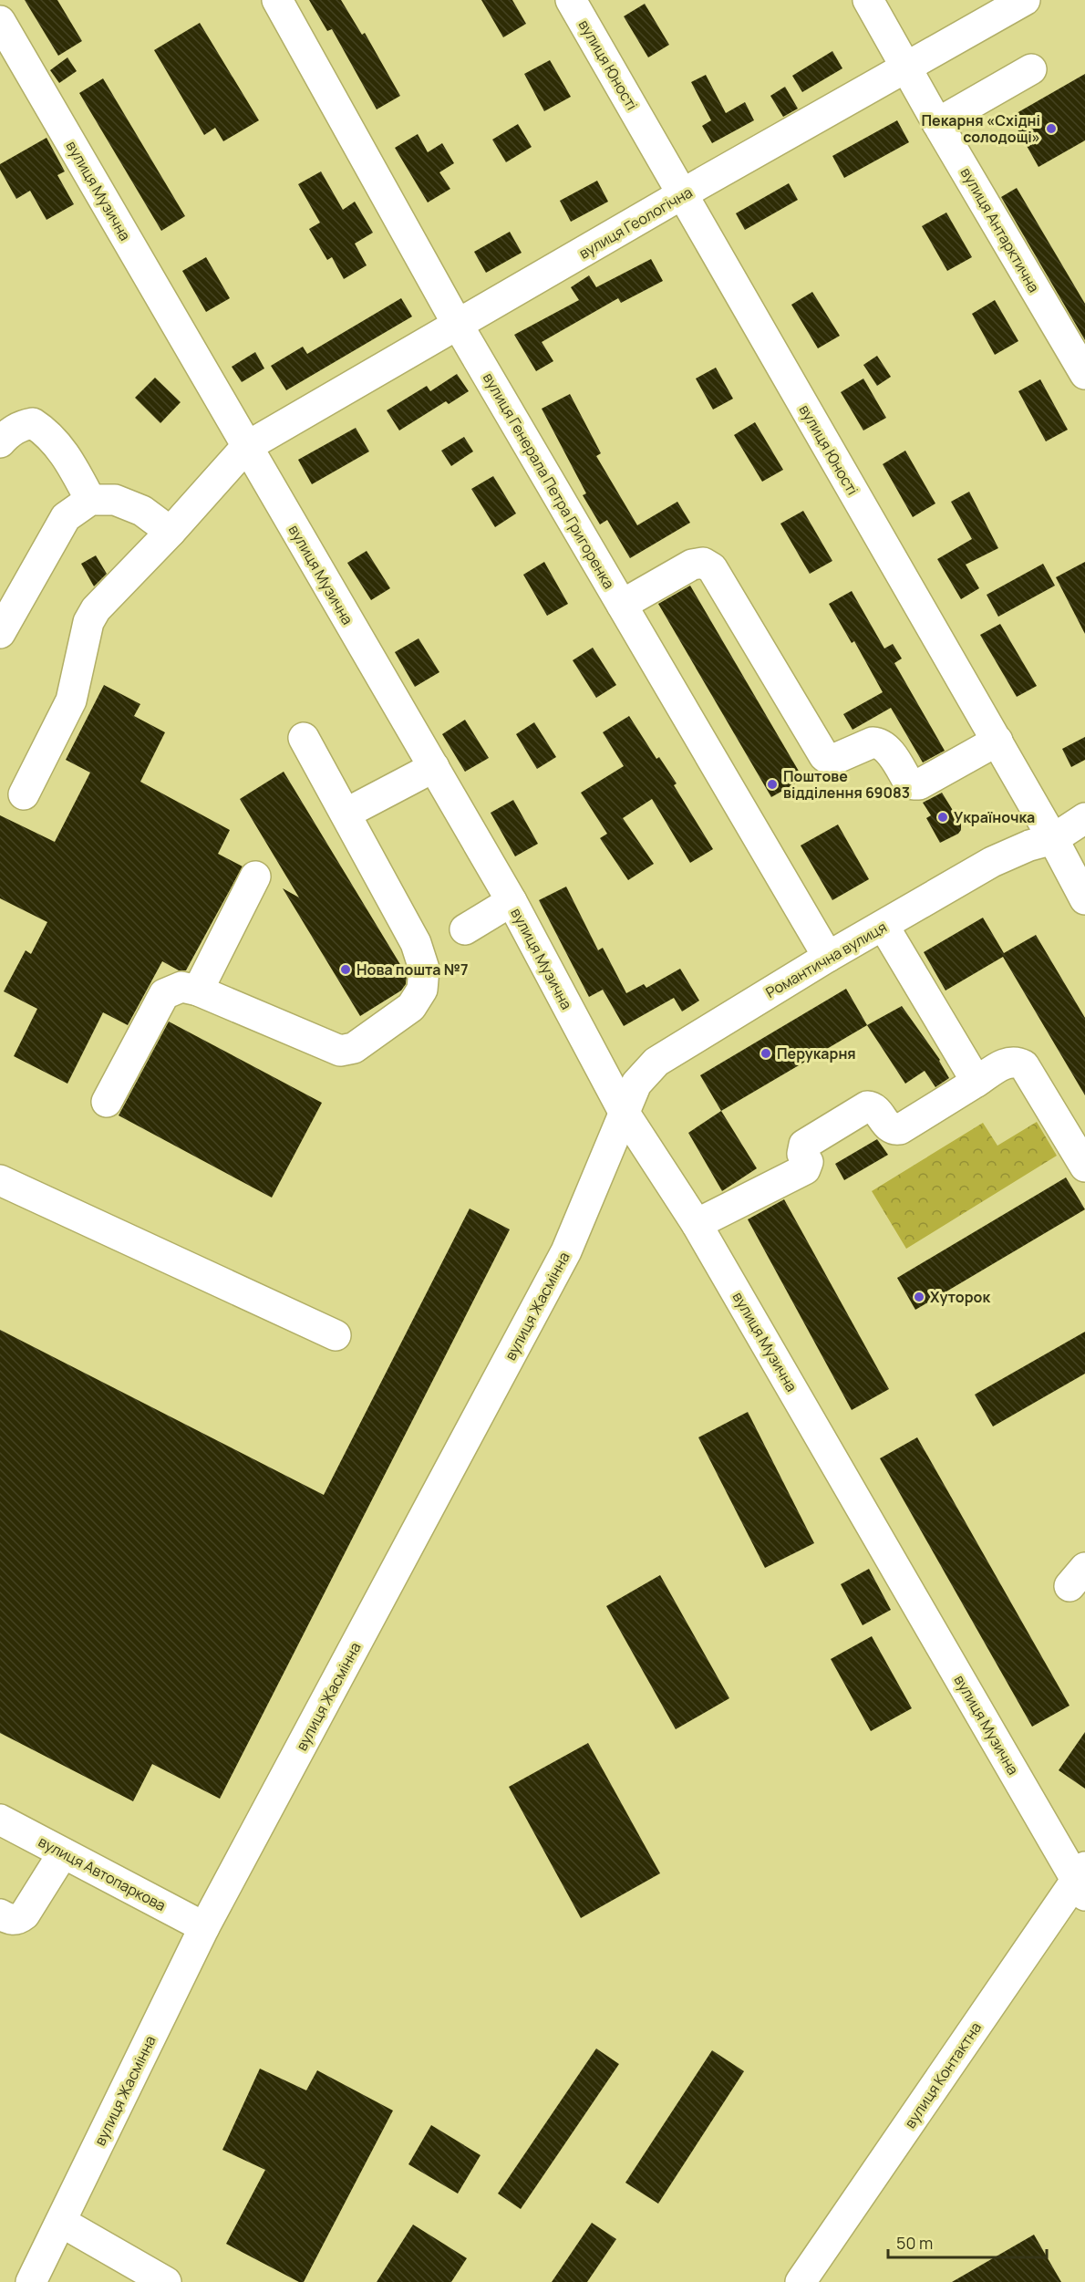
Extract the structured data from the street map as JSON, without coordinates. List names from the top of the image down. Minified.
{"streets":{"street":["вулиця Юності","вулиця Музична","вулиця Геологічна","вулиця Антарктична","вулиця Генерала Петра Григоренка","Романтична вулиця","вулиця Жасмінна","вулиця Автопаркова","вулиця Контактна"]},"crossings":[["вулиця Юності","вулиця Геологічна"],["вулиця Юності","Романтична вулиця"],["вулиця Музична","вулиця Геологічна"],["вулиця Музична","Романтична вулиця"],["вулиця Музична","вулиця Жасмінна"],["вулиця Музична","вулиця Контактна"],["вулиця Геологічна","вулиця Антарктична"],["вулиця Геологічна","вулиця Генерала Петра Григоренка"],["вулиця Генерала Петра Григоренка","Романтична вулиця"],["Романтична вулиця","вулиця Жасмінна"],["вулиця Жасмінна","вулиця Автопаркова"]],"places":["Пекарня «Східні солодощі»","Поштове відділення 69083","Україночка","Нова пошта №7","Перукарня","Хуторок"],"scale_bar":"50 m"}
